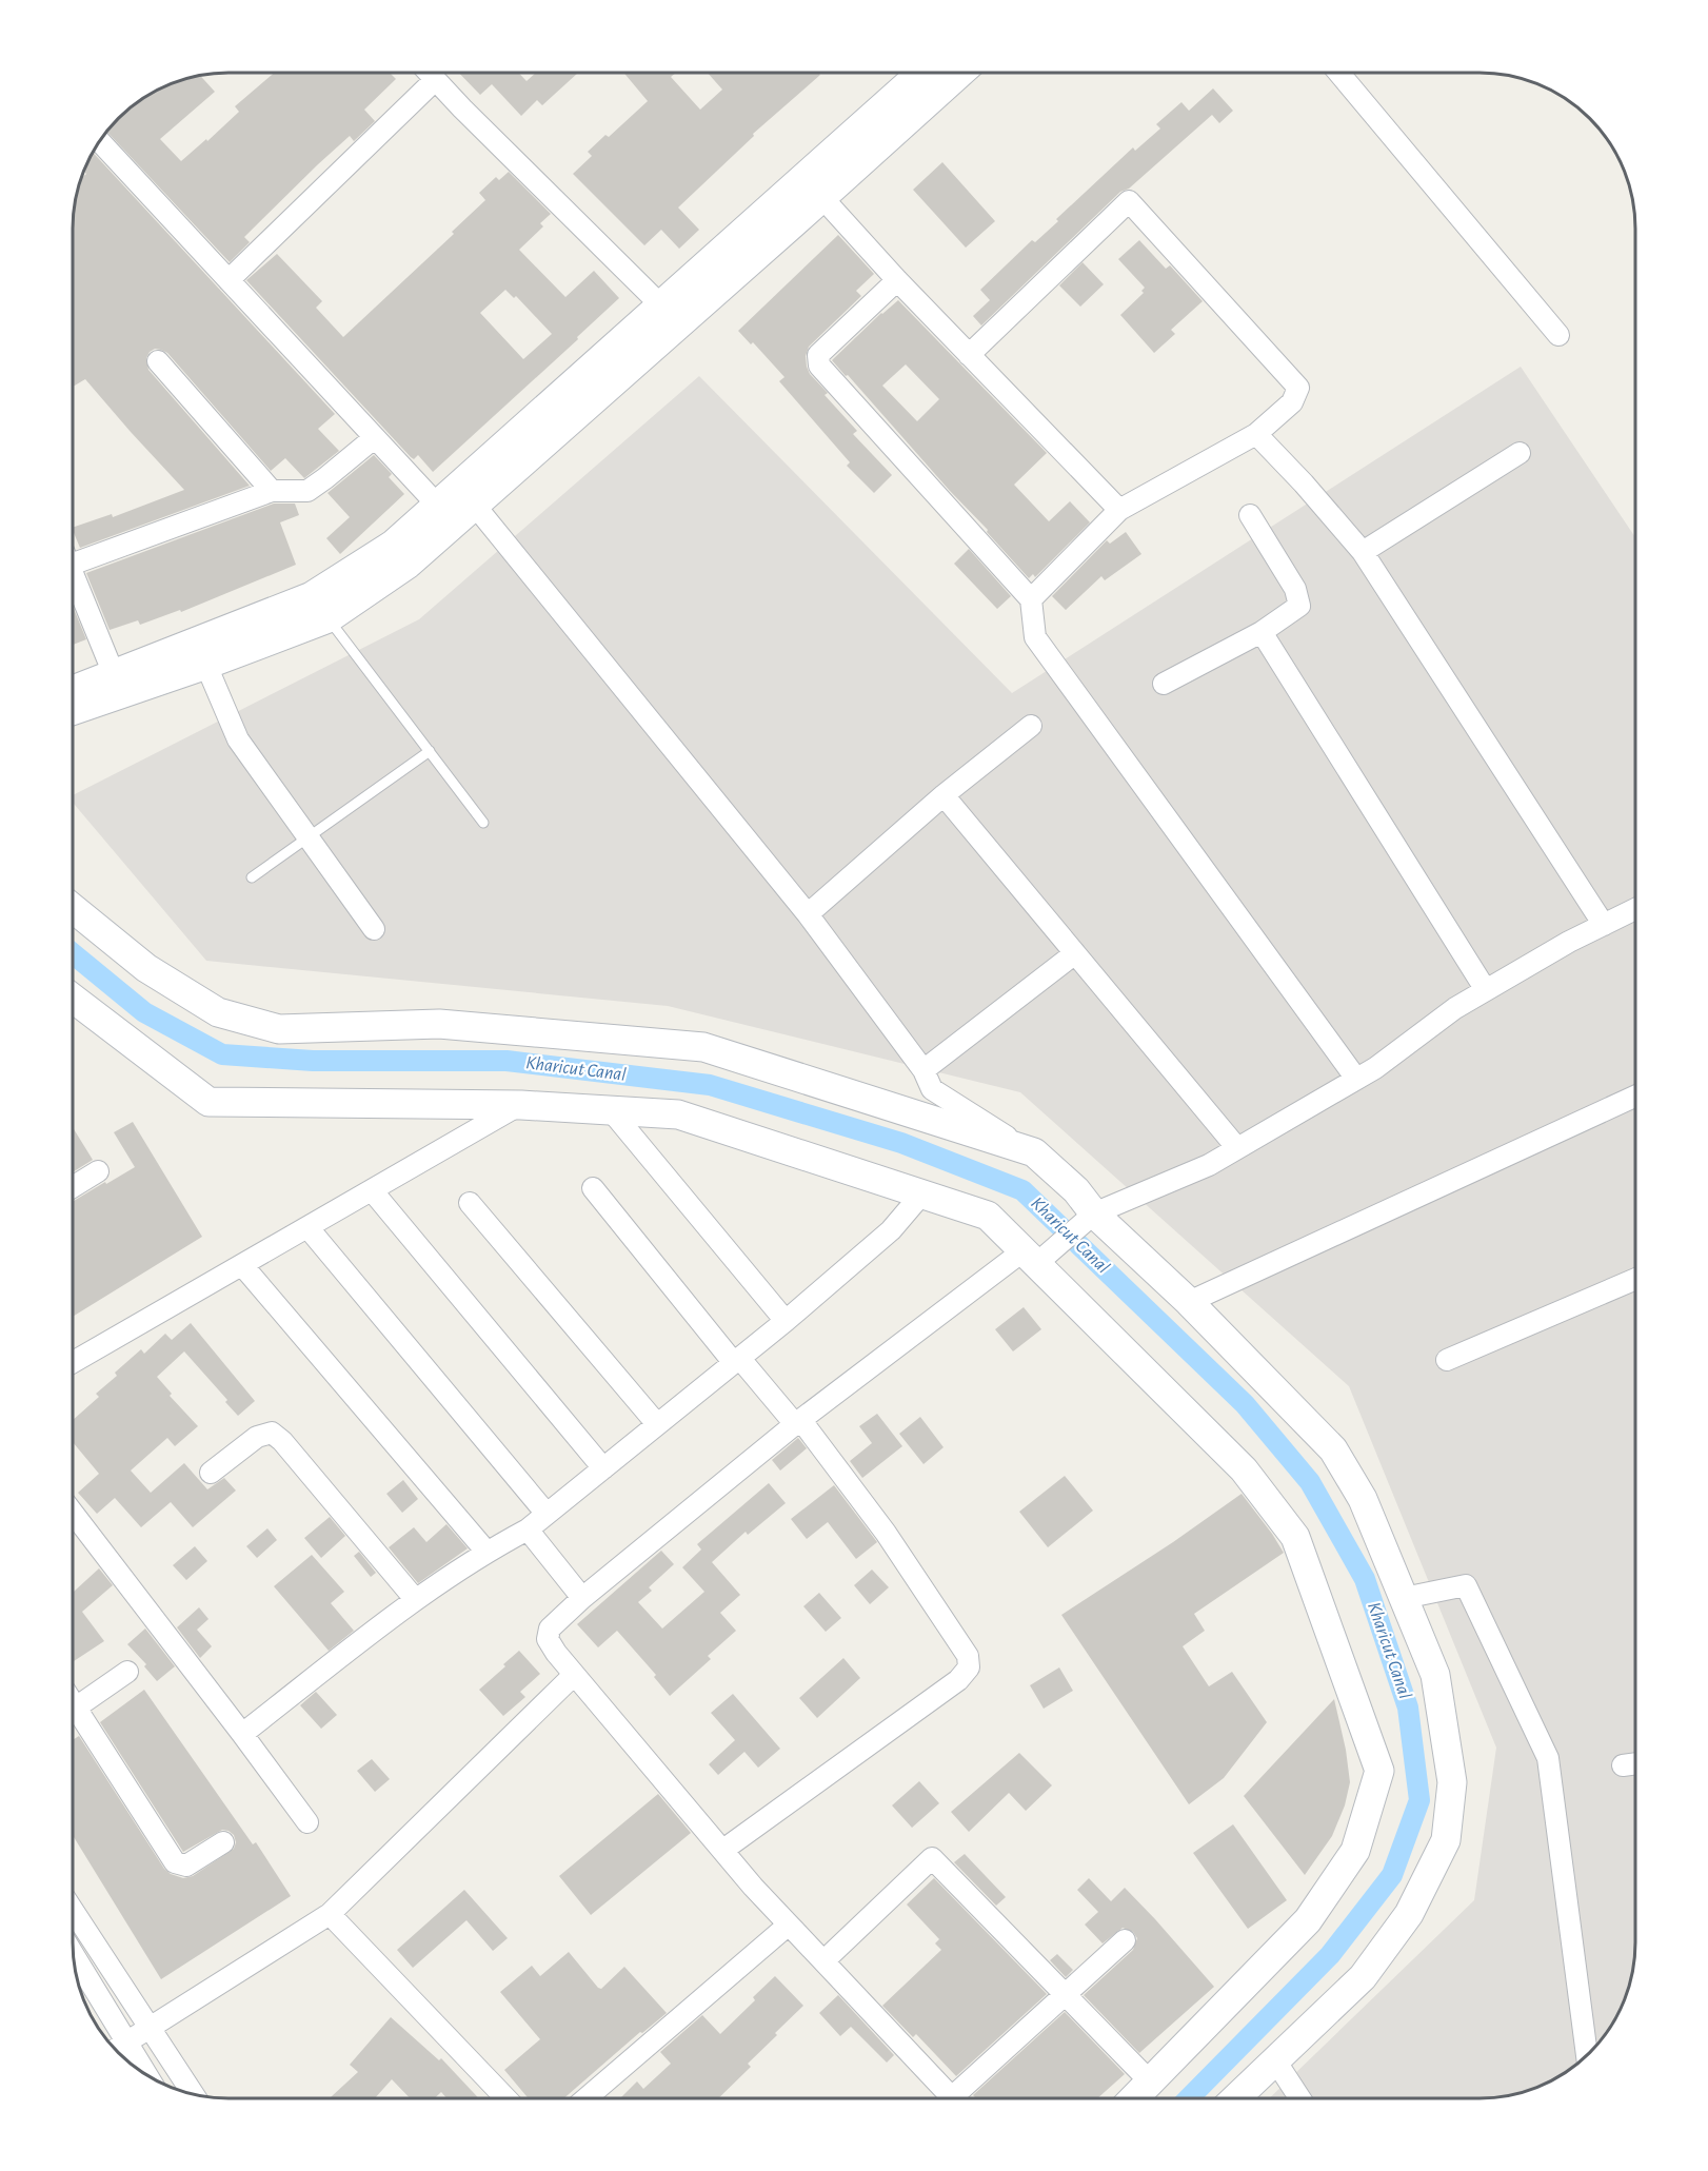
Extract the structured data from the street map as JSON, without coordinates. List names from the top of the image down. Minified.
{"water":["Kharicut Canal"]}
